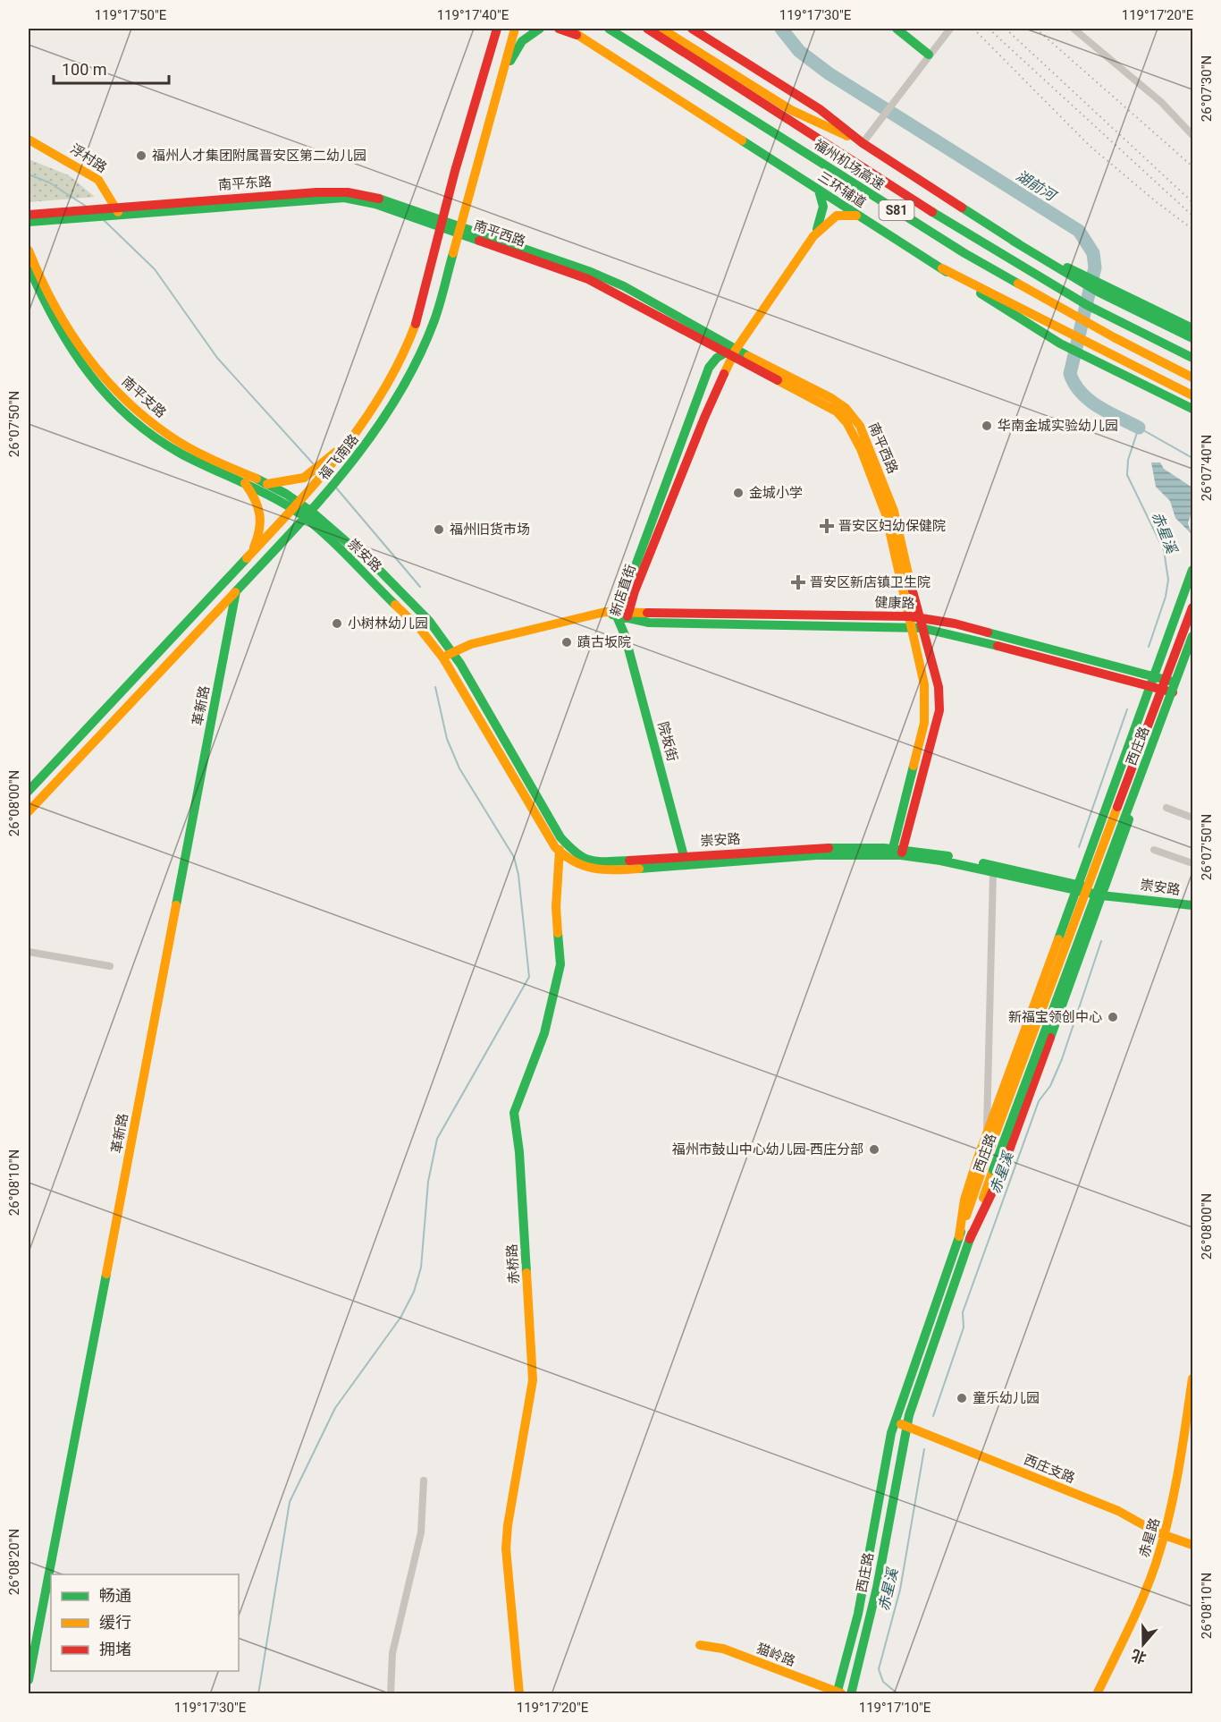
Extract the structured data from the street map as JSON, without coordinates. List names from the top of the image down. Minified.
{"streets":{"main road":["浮村路","福州机场高速","南平东路","三环辅道","S81","南平西路","南平支路","福飞南路","崇安路","新店直街","健康路","革新路","院坂街","西庄路","赤桥路","西庄支路","赤星路","猫岭路"]},"crossings":[["浮村路","南平东路"],["南平东路","南平西路"],["南平东路","福飞南路"],["南平西路","福飞南路"],["南平西路","崇安路"],["南平西路","新店直街"],["南平西路","健康路"],["南平支路","福飞南路"],["南平支路","崇安路"],["福飞南路","崇安路"],["福飞南路","革新路"],["崇安路","健康路"],["崇安路","院坂街"],["崇安路","赤桥路"],["新店直街","健康路"],["新店直街","院坂街"],["西庄路","西庄支路"],["西庄路","猫岭路"],["西庄支路","赤星路"]],"water":["湖前河","赤星溪"],"places":{"other":["福州人才集团附属晋安区第二幼儿园","华南金城实验幼儿园","金城小学","福州旧货市场","小树林幼儿园","蹟古坂院","新福宝领创中心","福州市鼓山中心幼儿园-西庄分部","童乐幼儿园"],"health":["晋安区妇幼保健院","晋安区新店镇卫生院"]},"legend":["畅通","缓行","拥堵"],"scale_bar":"100 m","north":"bottom","coordinates":["119°17'50\"E","119°17'40\"E","119°17'30\"E","119°17'20\"E","26°07'30\"N","26°07'50\"N","26°07'40\"N","26°08'00\"N","26°08'10\"N","26°08'20\"N","119°17'10\"E"]}
